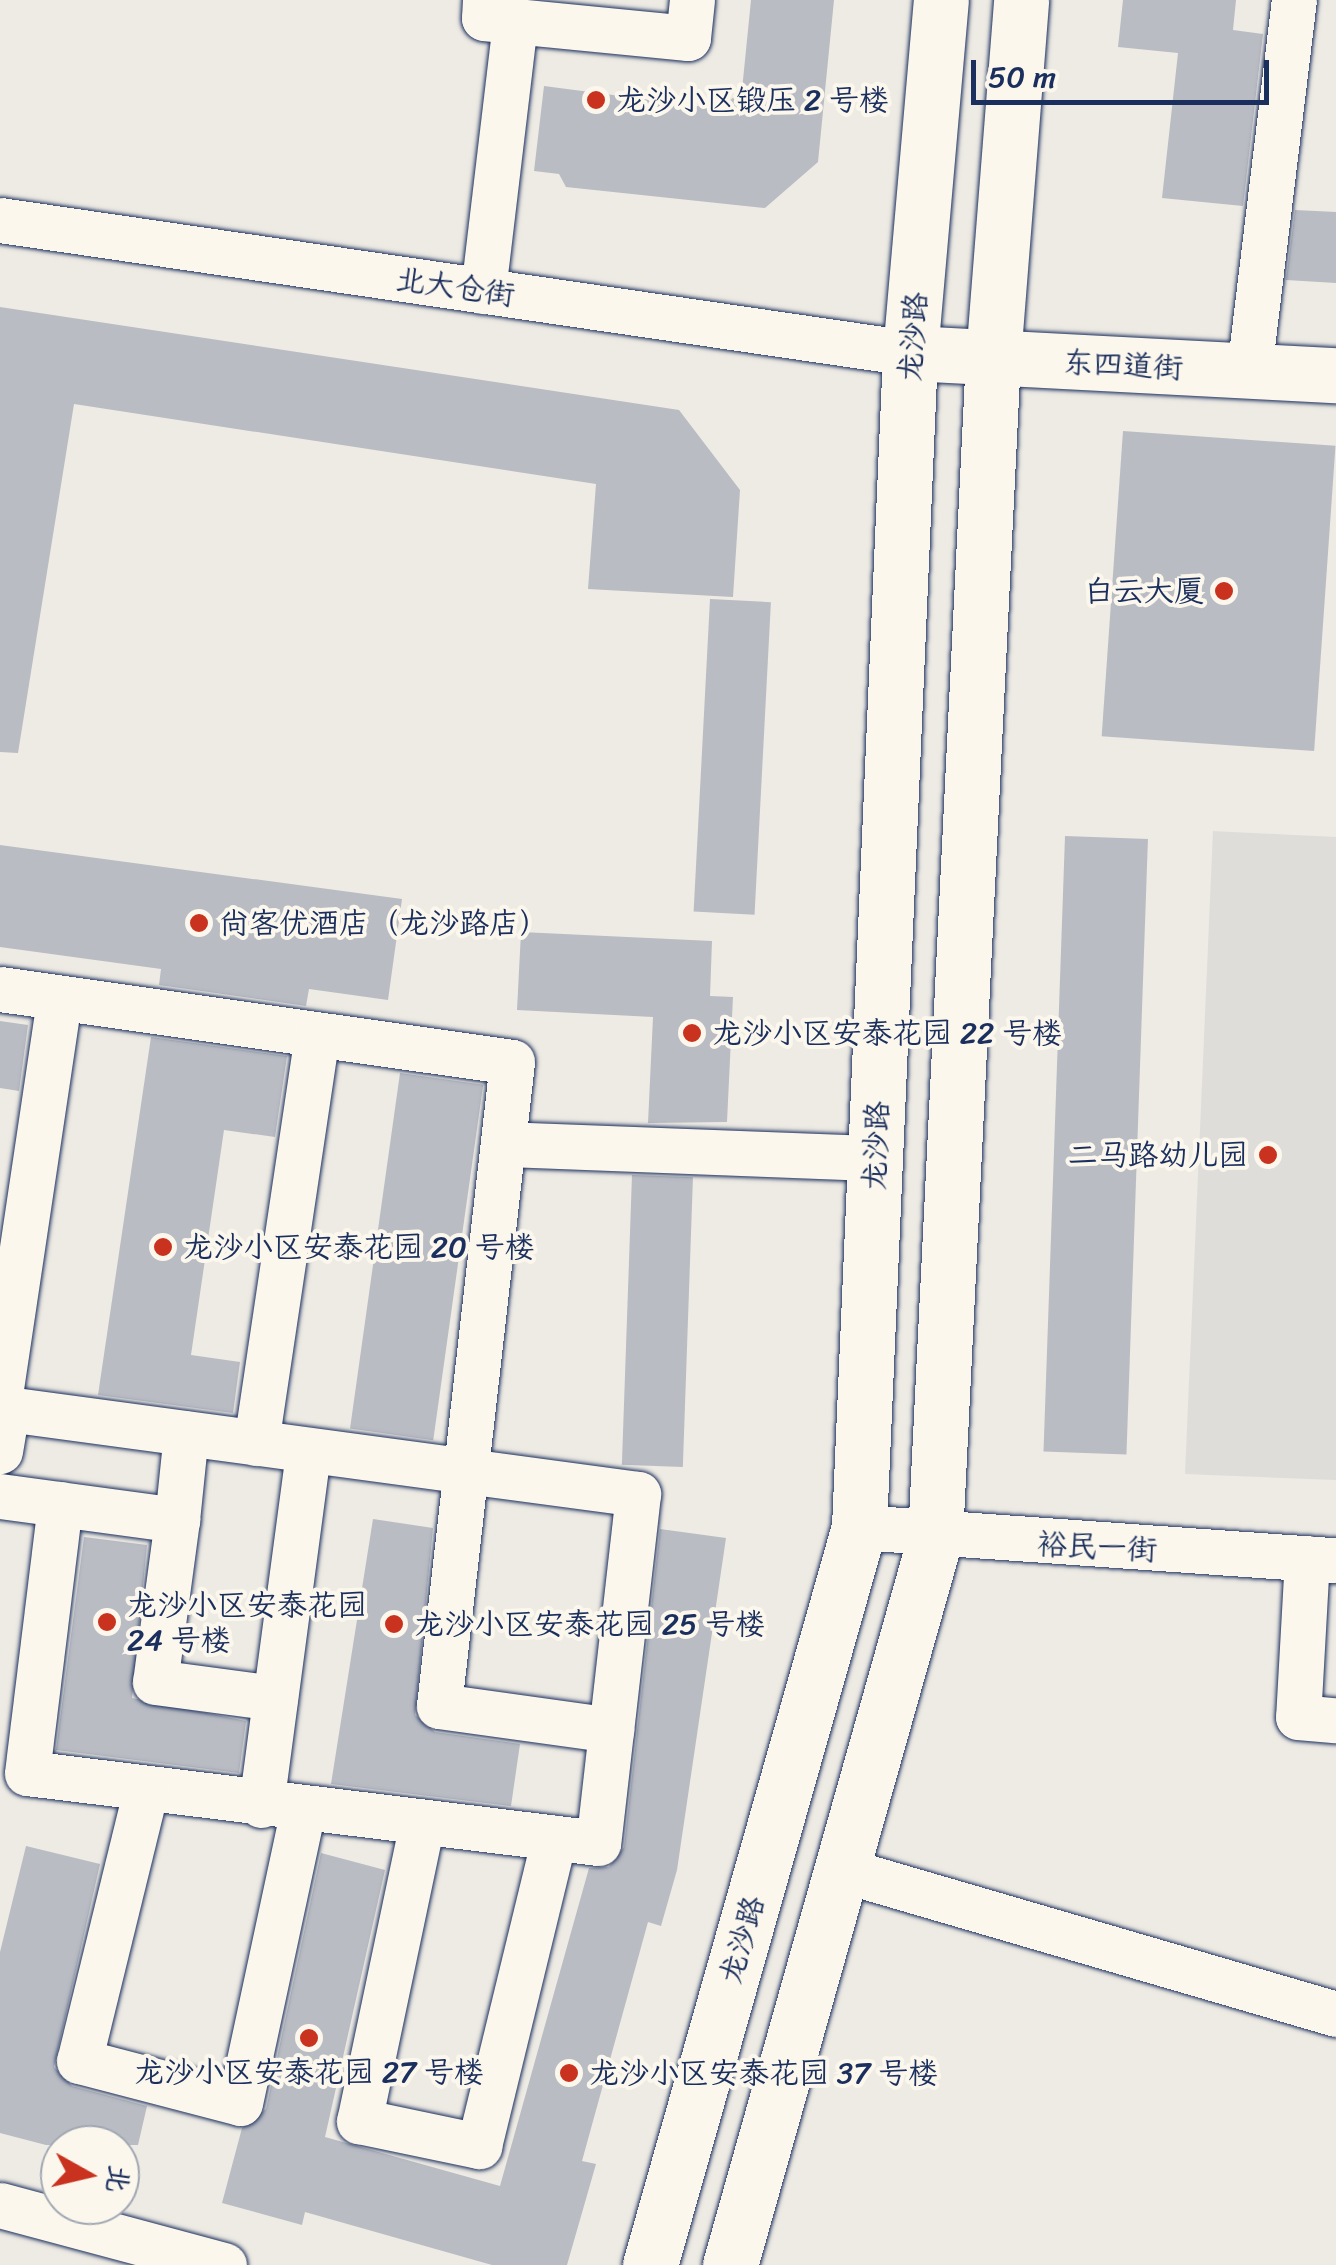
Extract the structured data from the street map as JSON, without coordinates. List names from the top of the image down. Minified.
{"streets":{"main road":["龙沙路","东四道街"],"street":["北大仓街","裕民一街"]},"crossings":[["北大仓街","龙沙路"],["北大仓街","东四道街"],["龙沙路","东四道街"],["龙沙路","裕民一街"]],"places":["龙沙小区锻压 2 号楼","白云大厦","尚客优酒店（龙沙路店）","龙沙小区安泰花园 22 号楼","二马路幼儿园","龙沙小区安泰花园 20 号楼","龙沙小区安泰花园 24 号楼","龙沙小区安泰花园 25 号楼","龙沙小区安泰花园 27 号楼","龙沙小区安泰花园 37 号楼"],"scale_bar":"50 m","north":"right"}
